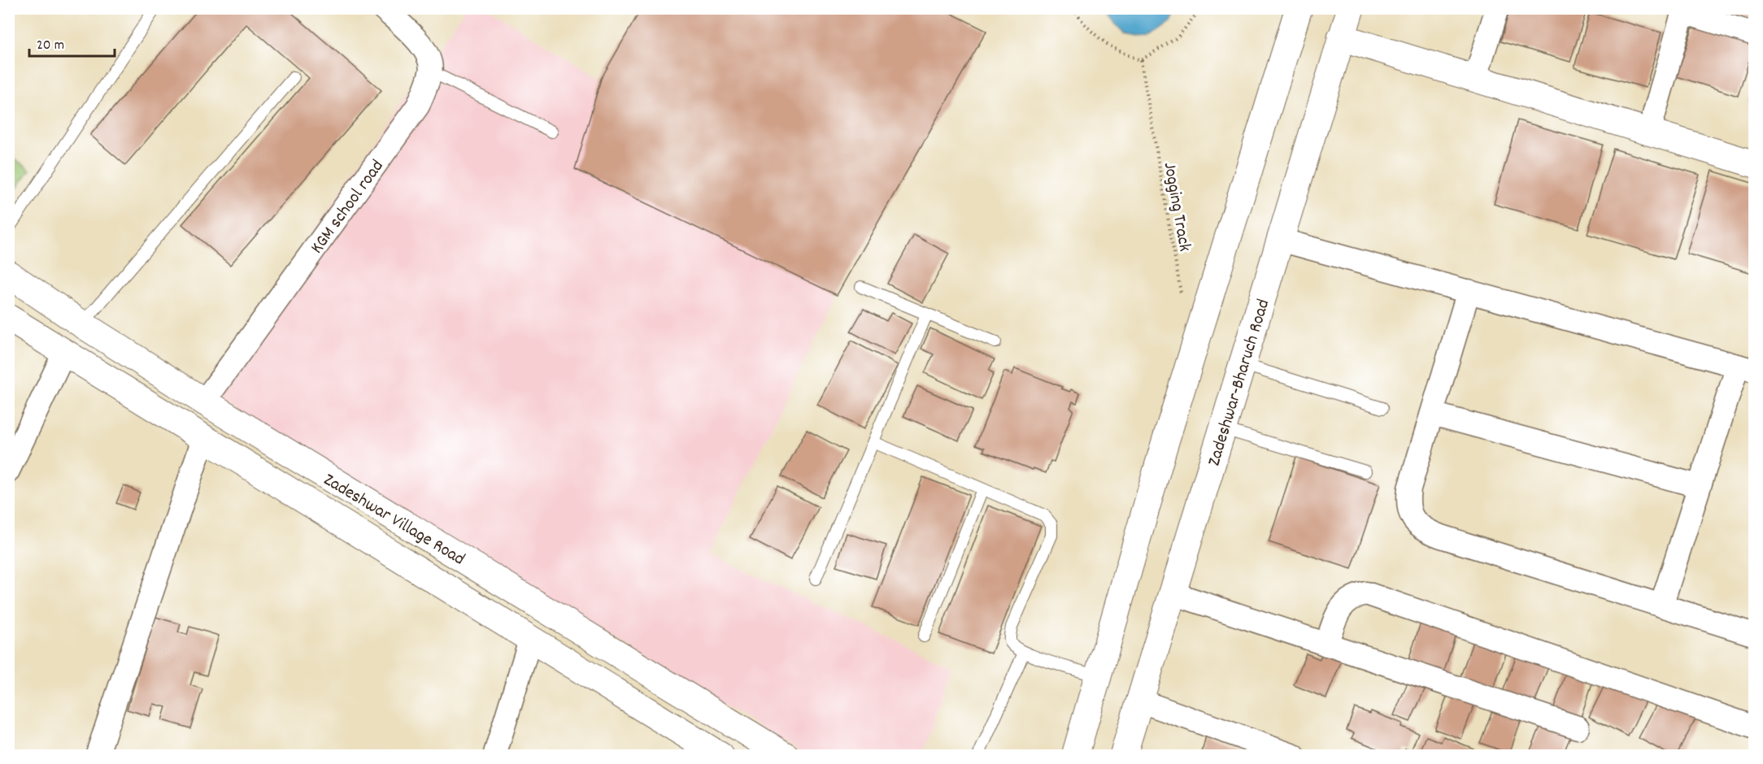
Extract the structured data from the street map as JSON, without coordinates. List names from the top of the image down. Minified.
{"streets":{"street":["KGM school road","Zadeshwar-Bharuch Road","Zadeshwar Village Road"],"path":["Jogging Track"]},"crossings":[["KGM school road","Zadeshwar Village Road"]],"scale_bar":"20 m"}
